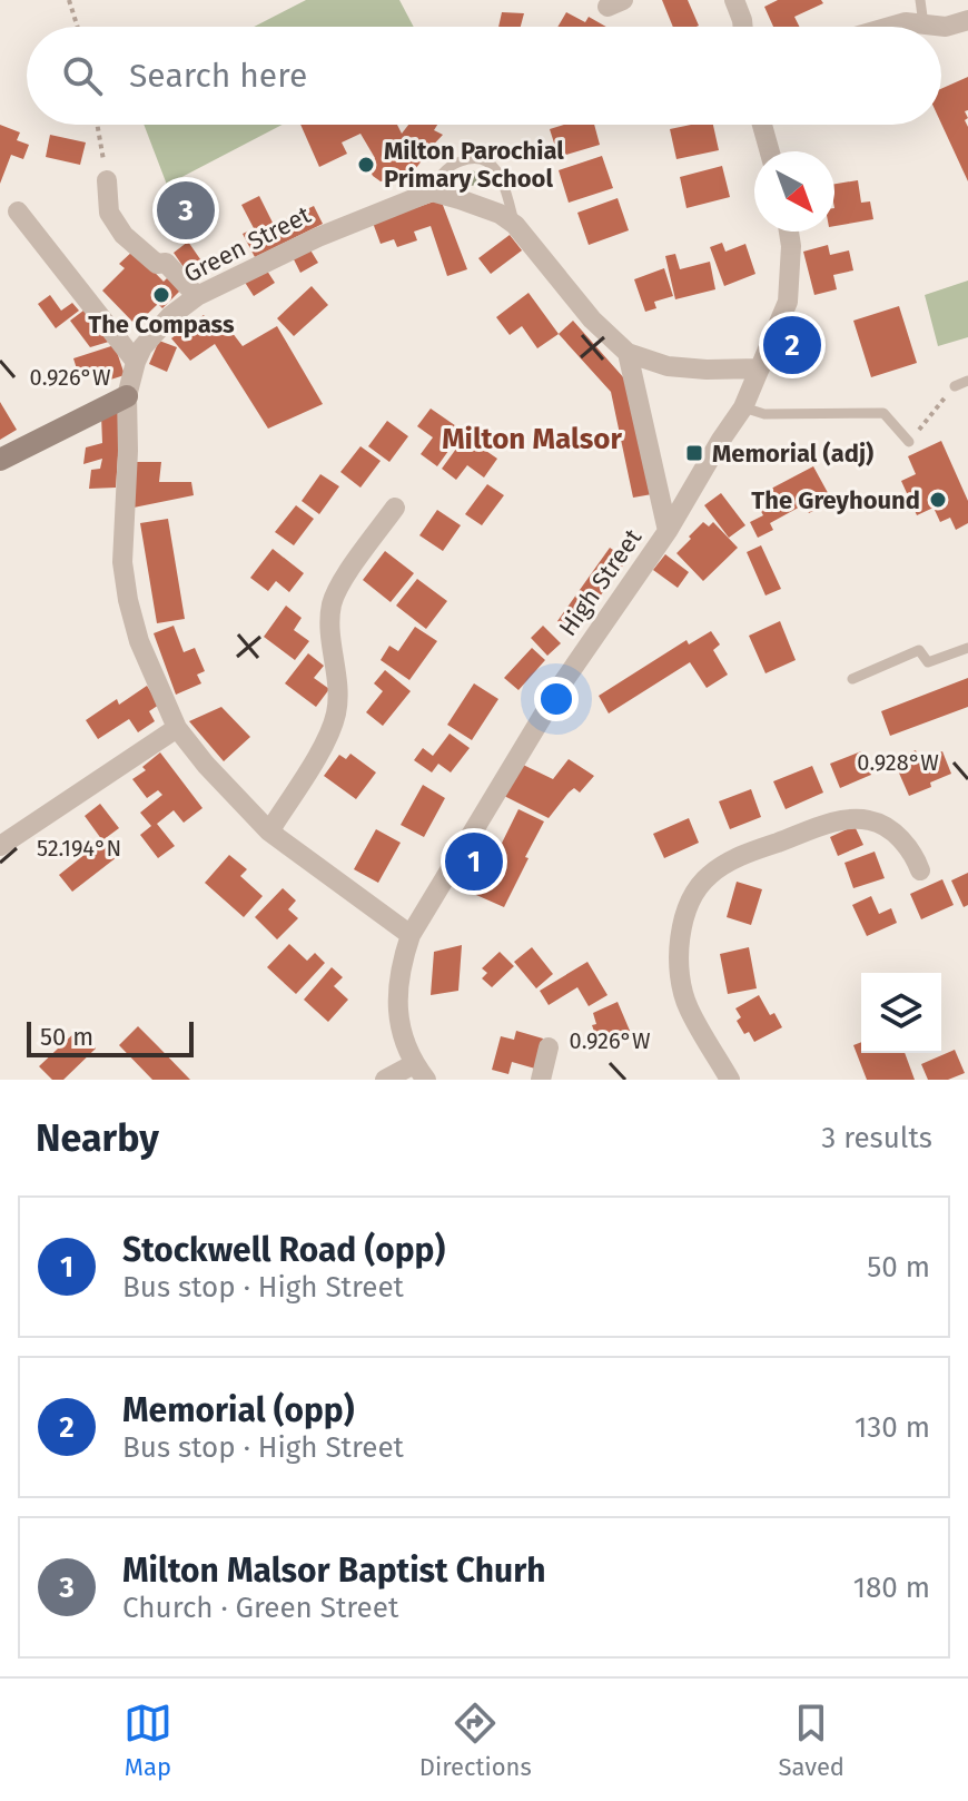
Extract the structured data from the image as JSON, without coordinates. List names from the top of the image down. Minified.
{"streets":{"street":["Green Street","High Street"]},"crossings":[["Green Street","High Street"]],"districts":["Milton Malsor"],"places":{"other":["Milton Parochial Primary School","The Compass","The Greyhound"],"transit":["Memorial (adj)"]},"scale_bar":"50 m","north":"bottom right","page":{"search":"Search here","pins":["3","2","1"],"scale":"50 m","heading":["Nearby","3 results"],"list":[{"mark":"1","name":"Stockwell Road (opp)","note":"Bus stop · High Street","value":"50 m"},{"mark":"2","name":"Memorial (opp)","note":"Bus stop · High Street","value":"130 m"},{"mark":"3","name":"Milton Malsor Baptist Churh","note":"Church · Green Street","value":"180 m"}],"nav":["Map","Directions","Saved"]},"coordinates":["0.926°W","0.928°W","52.194°N"]}
